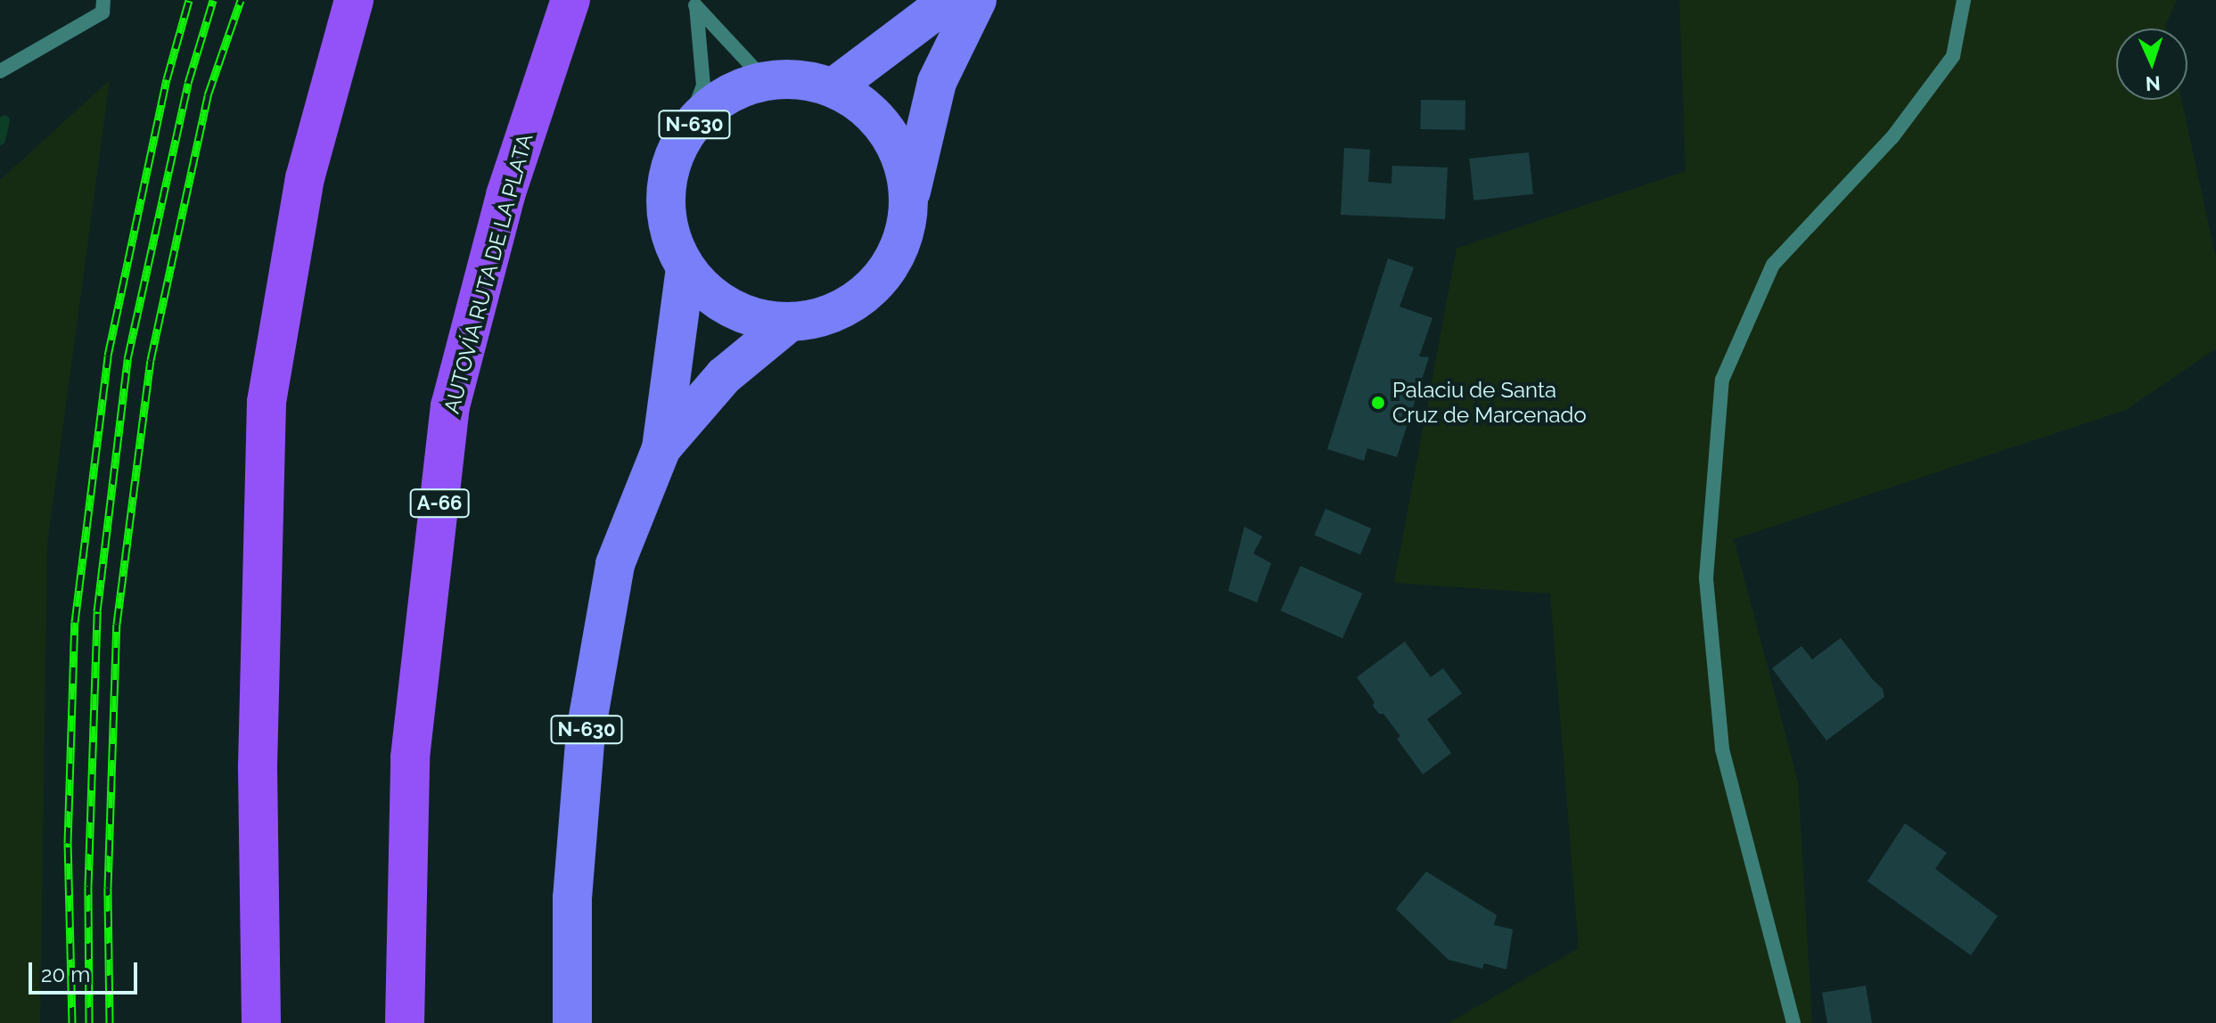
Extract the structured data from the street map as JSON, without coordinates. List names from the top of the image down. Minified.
{"streets":{"highway":["N-630","AUTOVÍA RUTA DE LA PLATA","A-66"]},"places":["Palaciu de Santa Cruz de Marcenado"],"scale_bar":"20 m","north":"bottom"}
